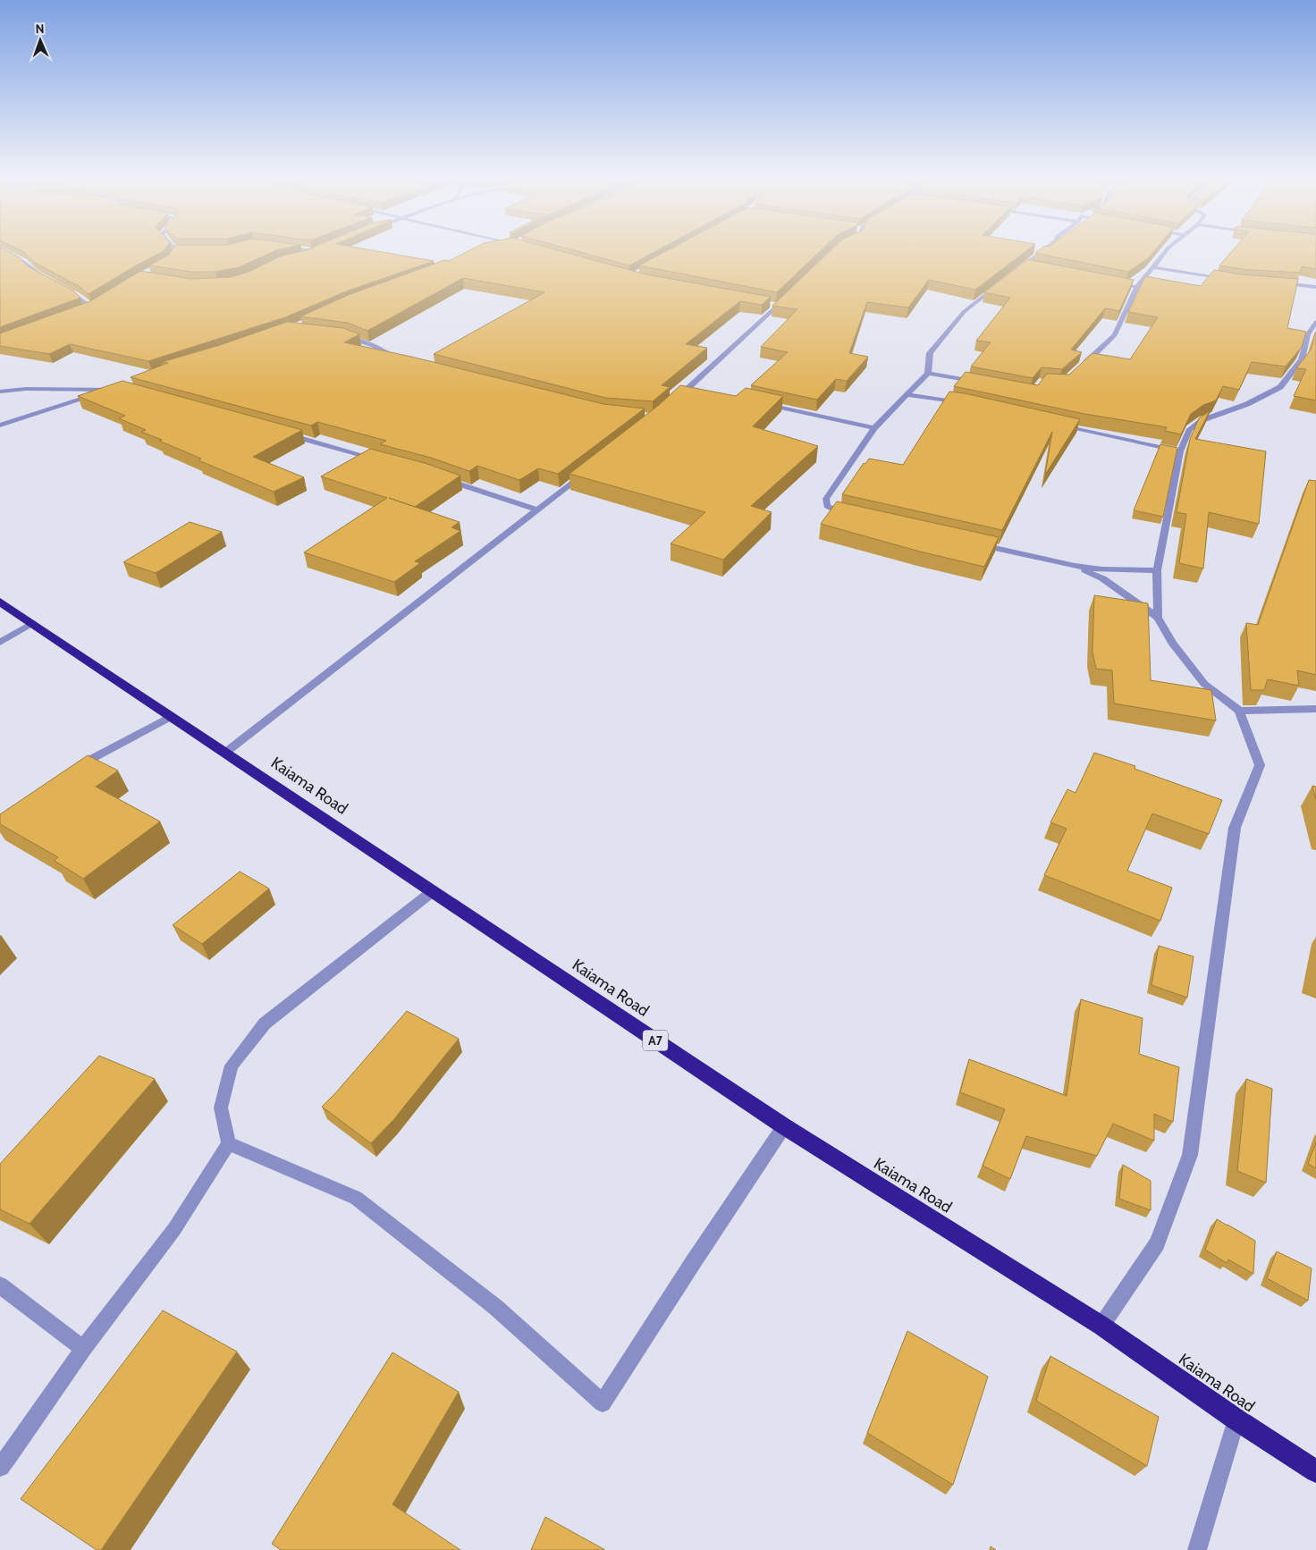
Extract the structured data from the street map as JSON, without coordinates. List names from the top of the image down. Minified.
{"streets":{"highway":["Kaiama Road","A7"]},"north":"top"}
